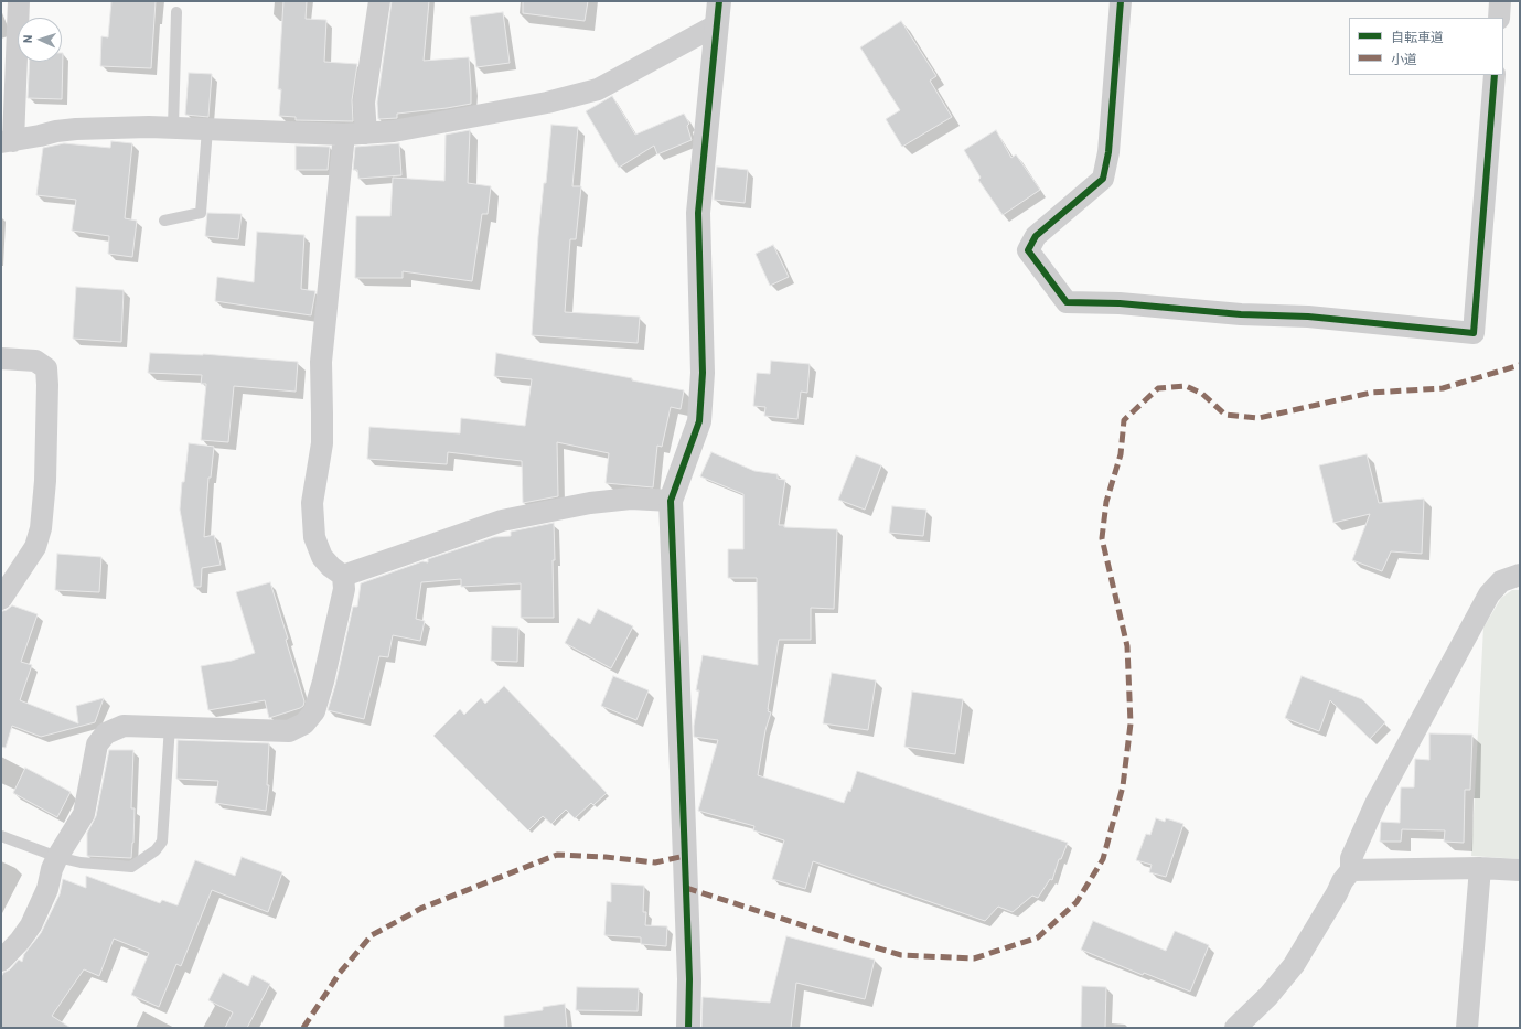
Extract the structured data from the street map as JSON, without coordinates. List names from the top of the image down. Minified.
{"legend":["自転車道","小道"],"north":"left"}
